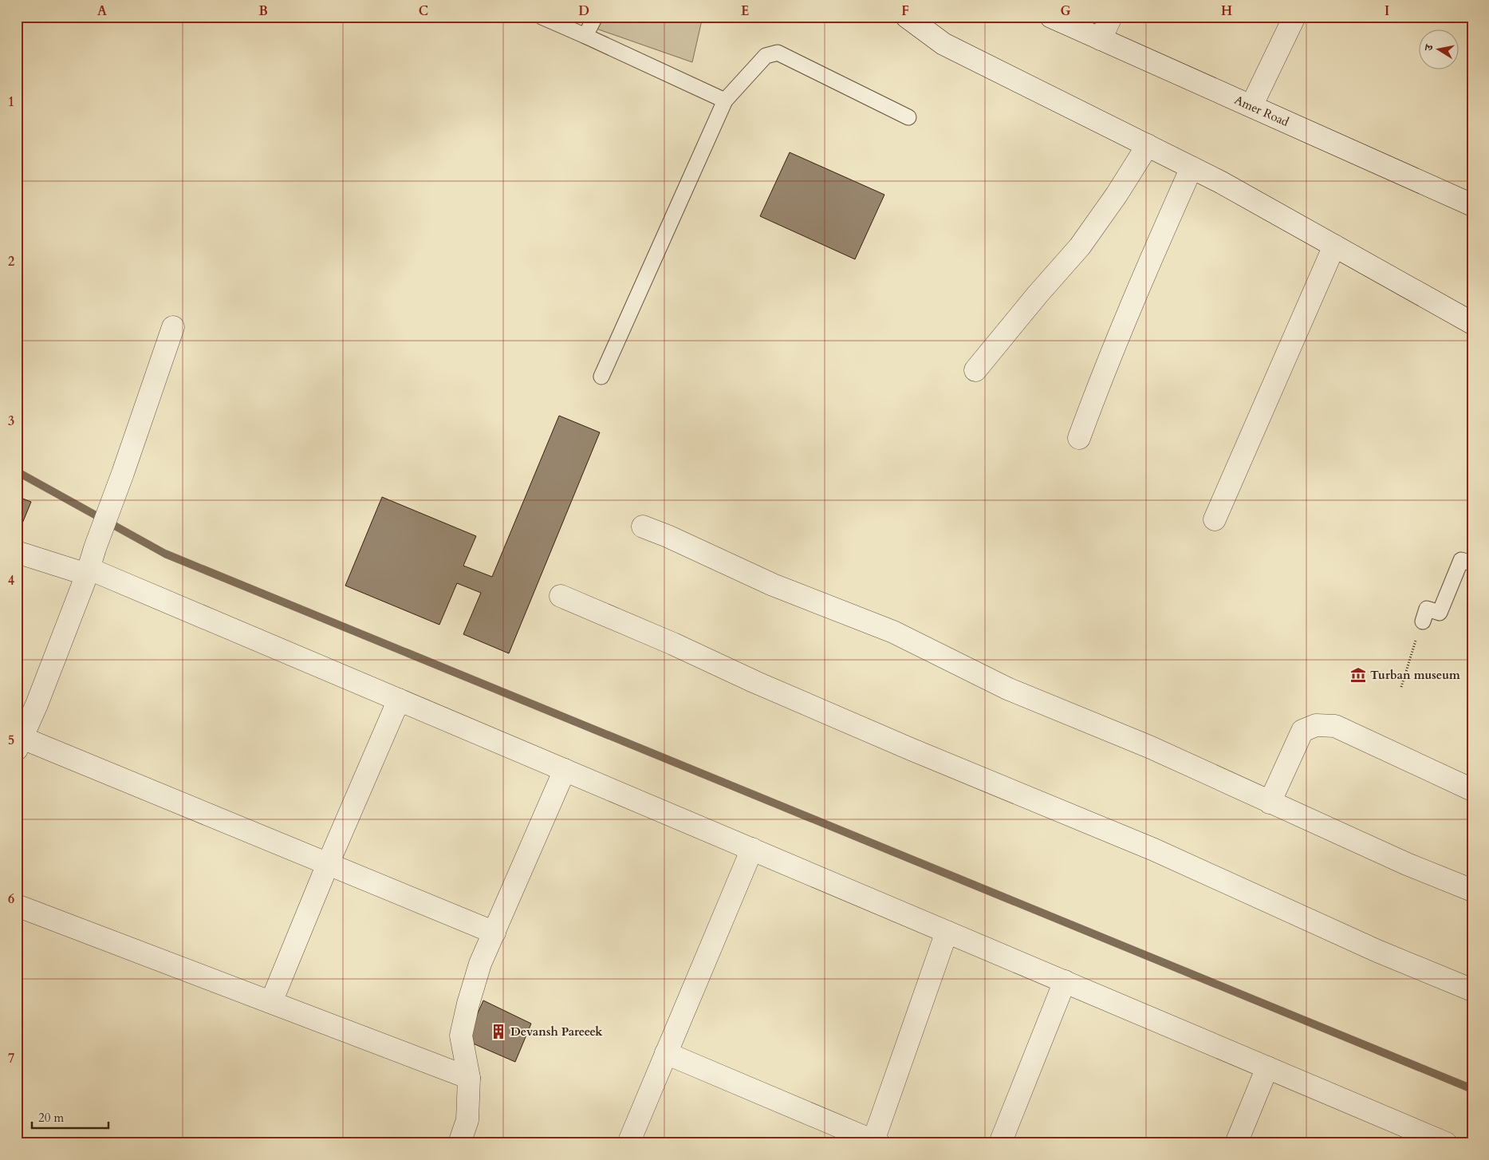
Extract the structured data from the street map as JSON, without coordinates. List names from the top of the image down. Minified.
{"streets":{"street":["Amer Road"]},"places":{"museum":["Turban museum"],"building":["Devansh Pareeek"]},"scale_bar":"20 m","north":"left","grid":{"columns":["A","B","C","D","E","F","G","H","I"],"rows":["1","2","3","4","5","6","7"]}}
